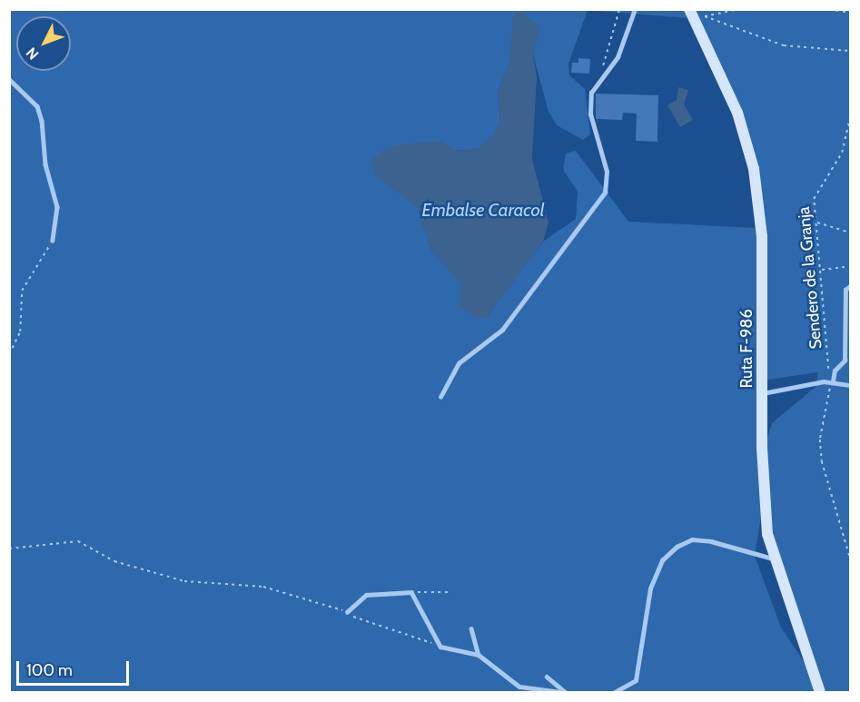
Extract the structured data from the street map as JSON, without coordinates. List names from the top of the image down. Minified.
{"streets":{"main road":["Ruta F-986"],"path":["Sendero de la Granja"]},"water":["Embalse Caracol"],"scale_bar":"100 m","north":"bottom left"}
